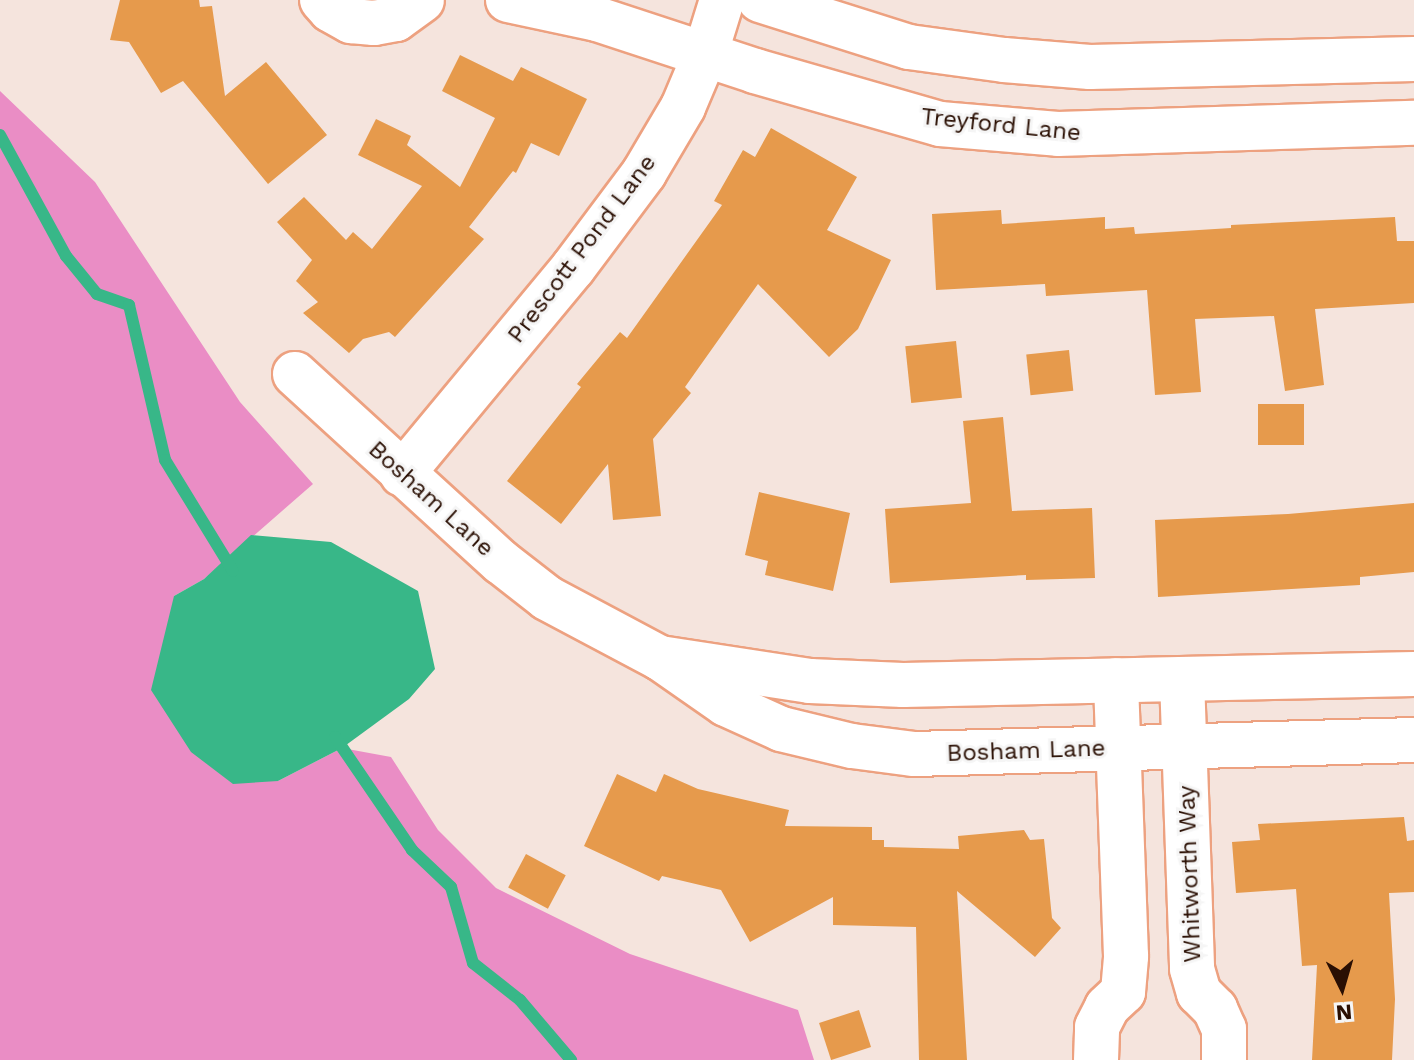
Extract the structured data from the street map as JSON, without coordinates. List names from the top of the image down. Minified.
{"streets":{"street":["Treyford Lane","Prescott Pond Lane","Bosham Lane","Whitworth Way"]},"crossings":[["Treyford Lane","Prescott Pond Lane"],["Prescott Pond Lane","Bosham Lane"],["Bosham Lane","Whitworth Way"]],"north":"bottom"}
